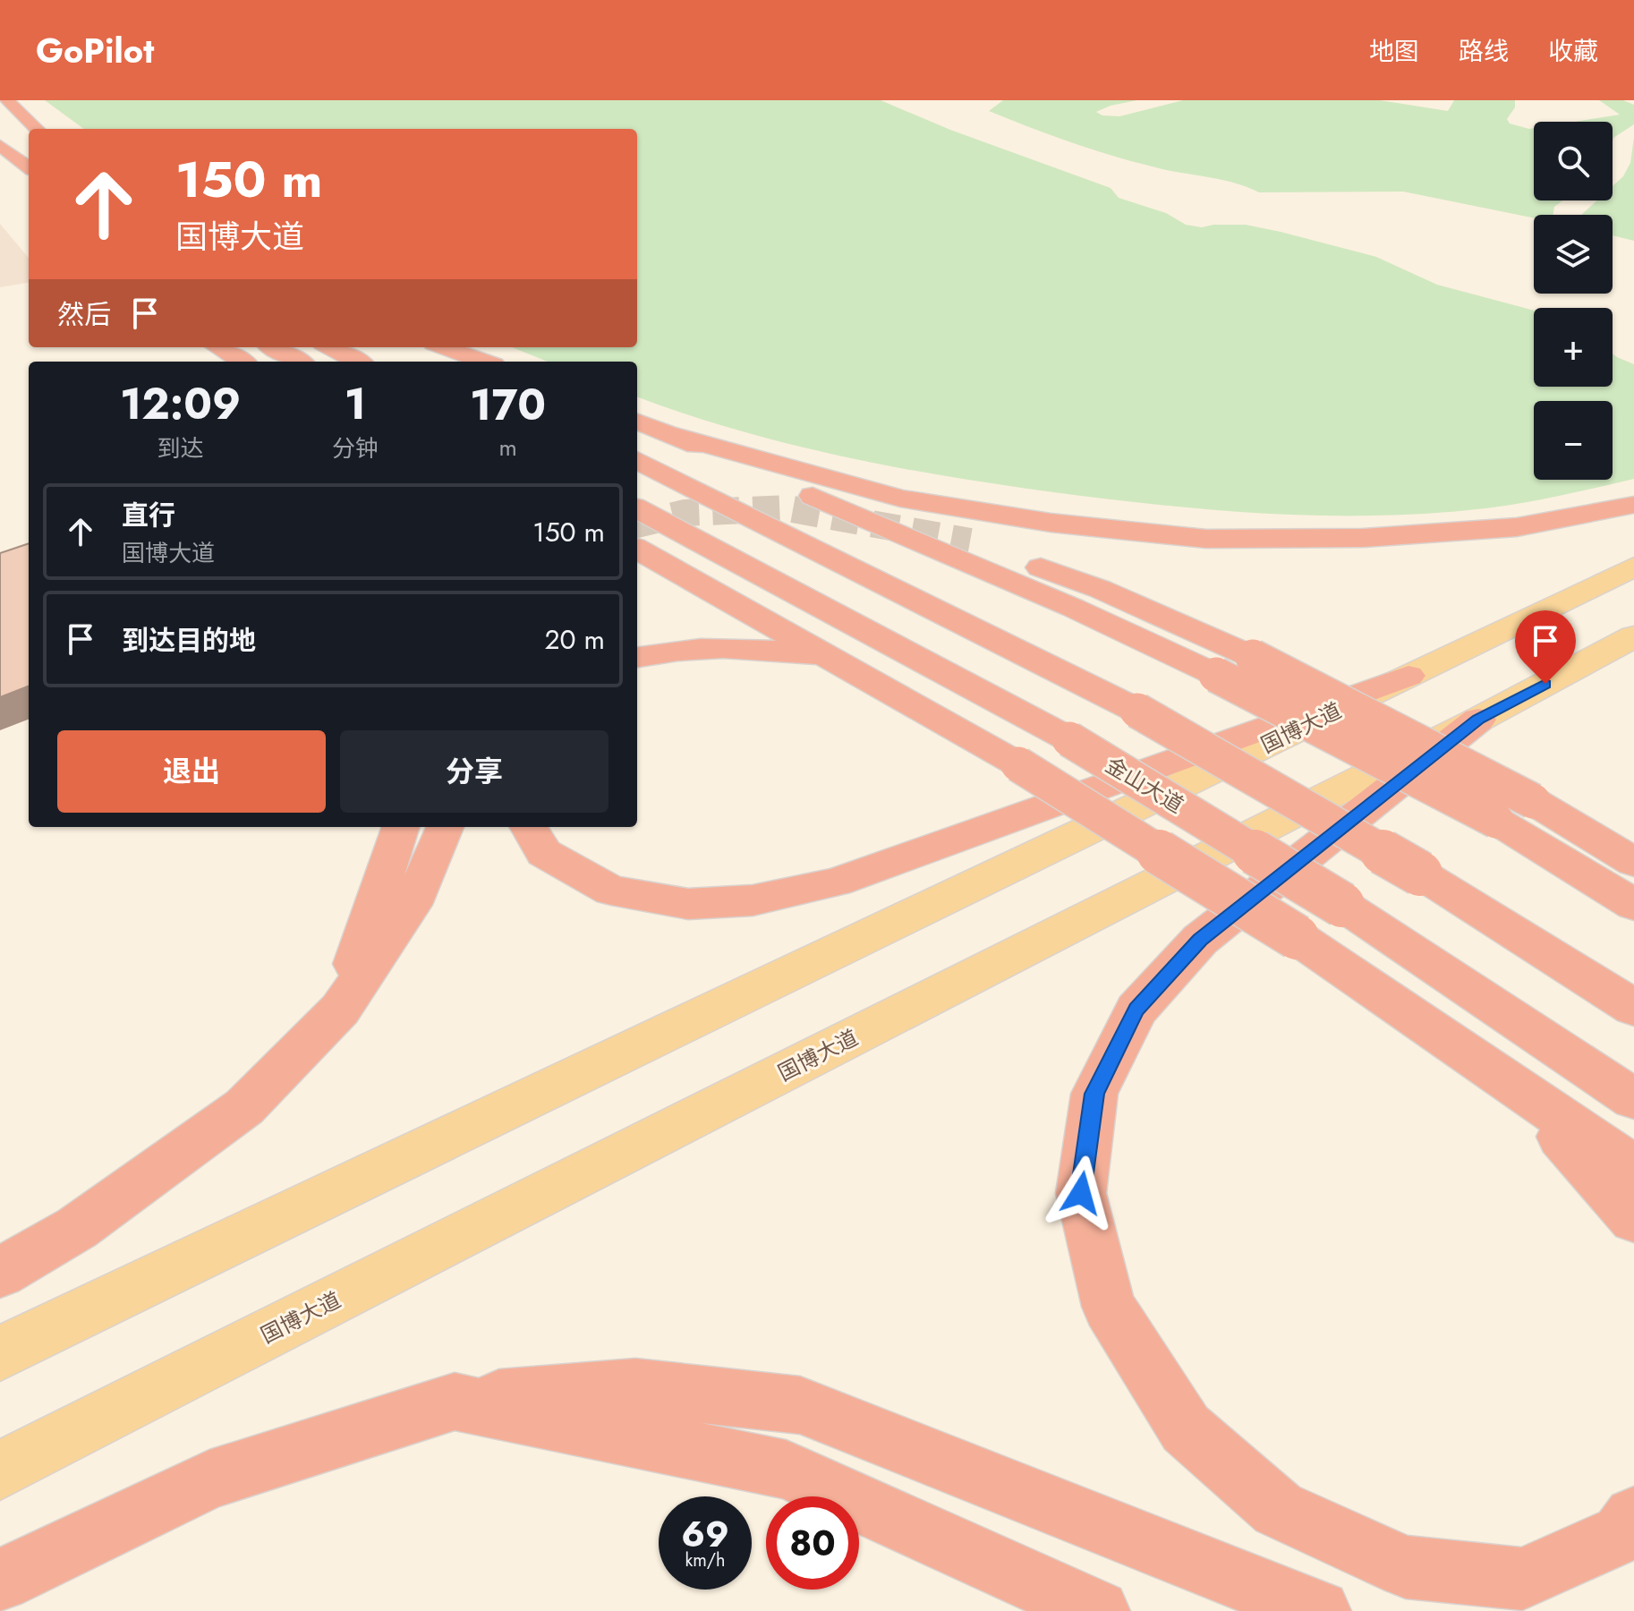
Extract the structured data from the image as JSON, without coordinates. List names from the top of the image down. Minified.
{"streets":{"highway":["金山大道"],"main road":["国博大道"]},"page":{"header":"GoPilot","nav":["地图","路线","收藏"],"map_buttons":["+","−"],"turn":["150 m","国博大道"],"then":"然后","eta":["12:09","到达","1","分钟","170","m"],"list":[{"name":"直行","note":"国博大道","value":"150 m"},{"name":"到达目的地","value":"20 m"}],"buttons":["退出","分享"],"speed":"69 km/h","limit":"80"}}
